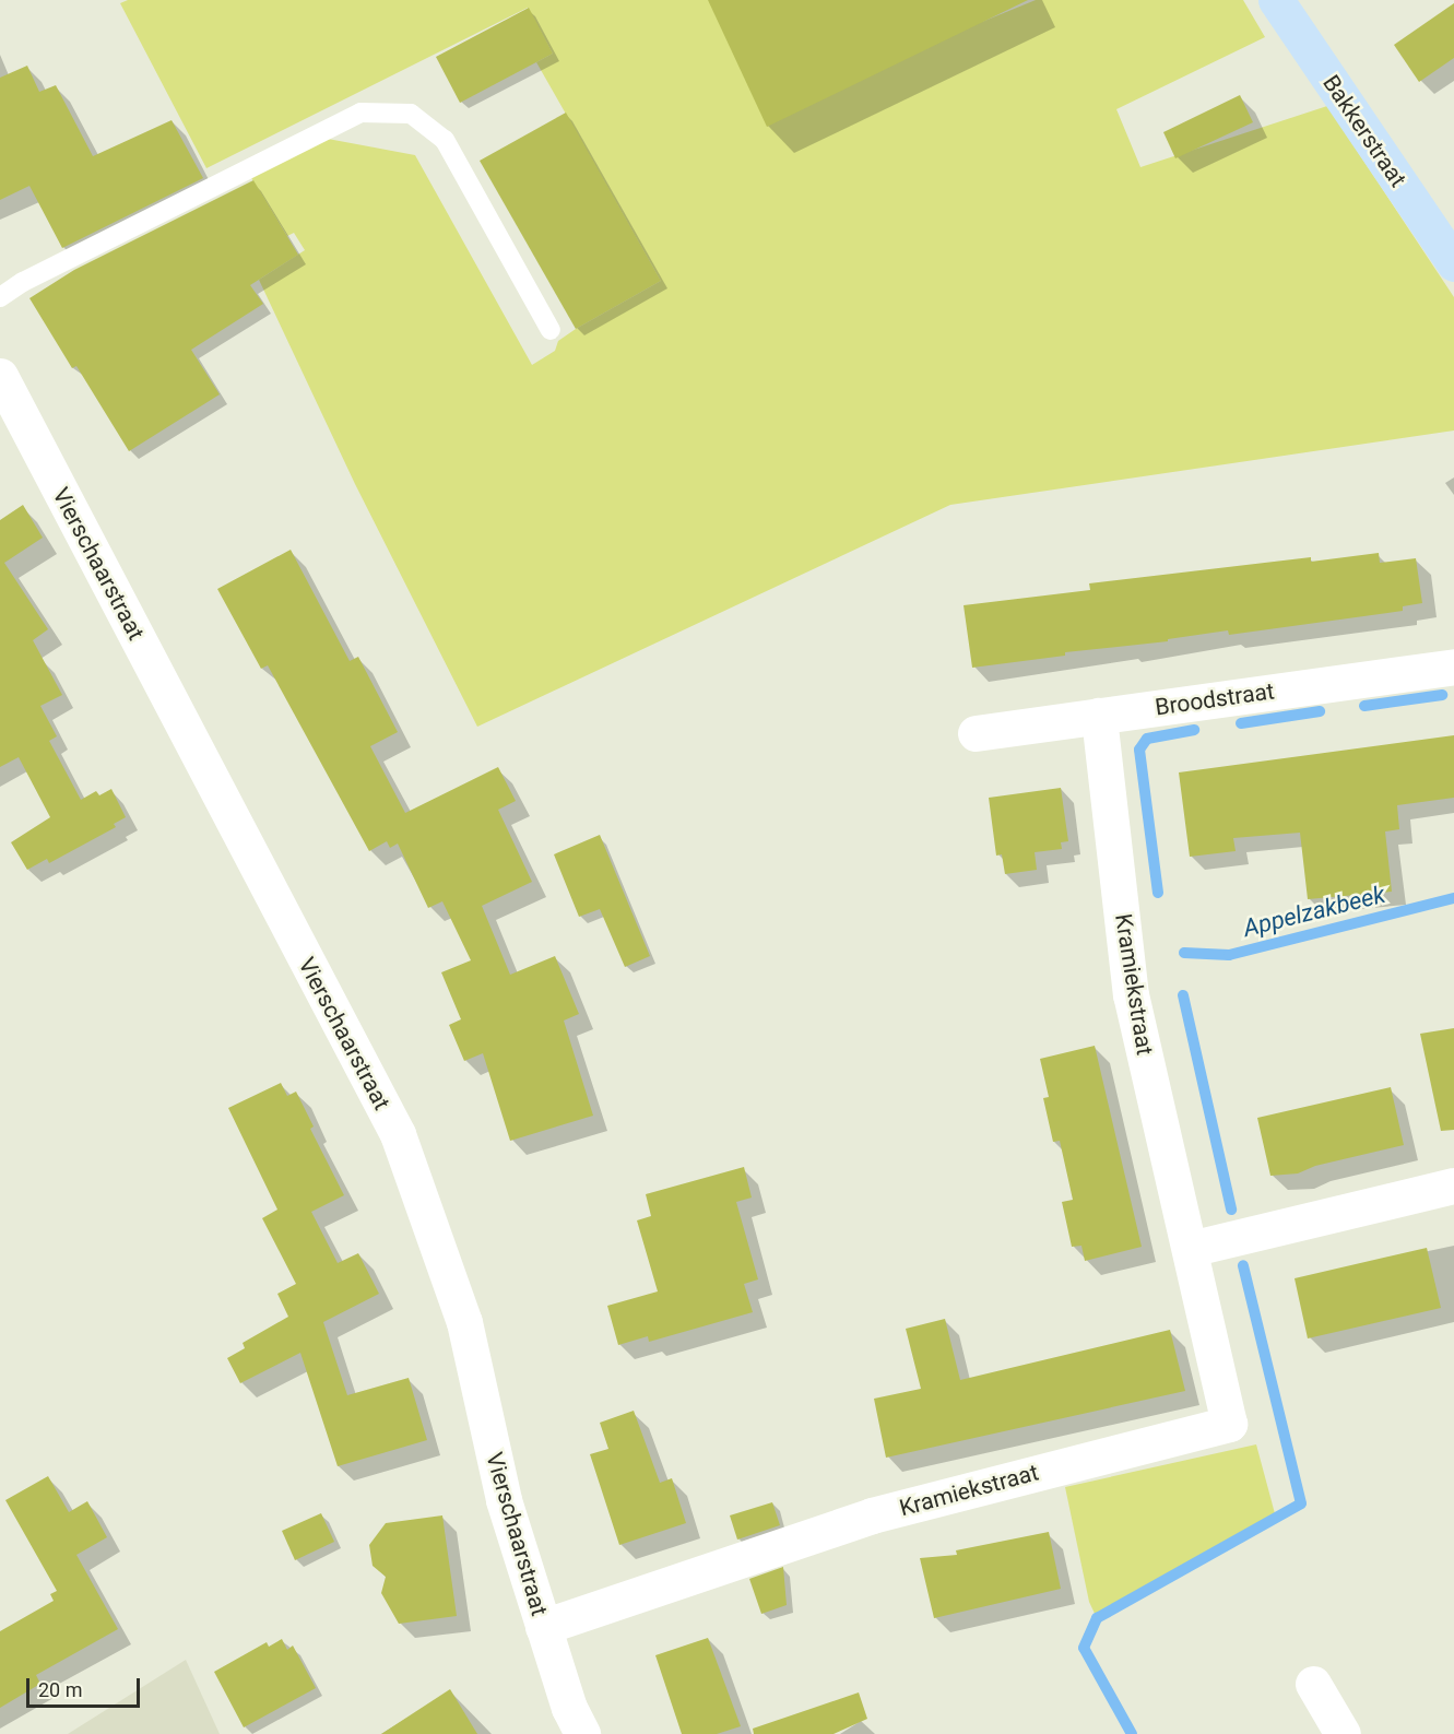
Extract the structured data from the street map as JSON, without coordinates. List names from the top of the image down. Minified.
{"streets":{"street":["Bakkerstraat","Vierschaarstraat","Broodstraat","Kramiekstraat"]},"crossings":[["Vierschaarstraat","Kramiekstraat"],["Broodstraat","Kramiekstraat"]],"water":["Appelzakbeek"],"scale_bar":"20 m"}
